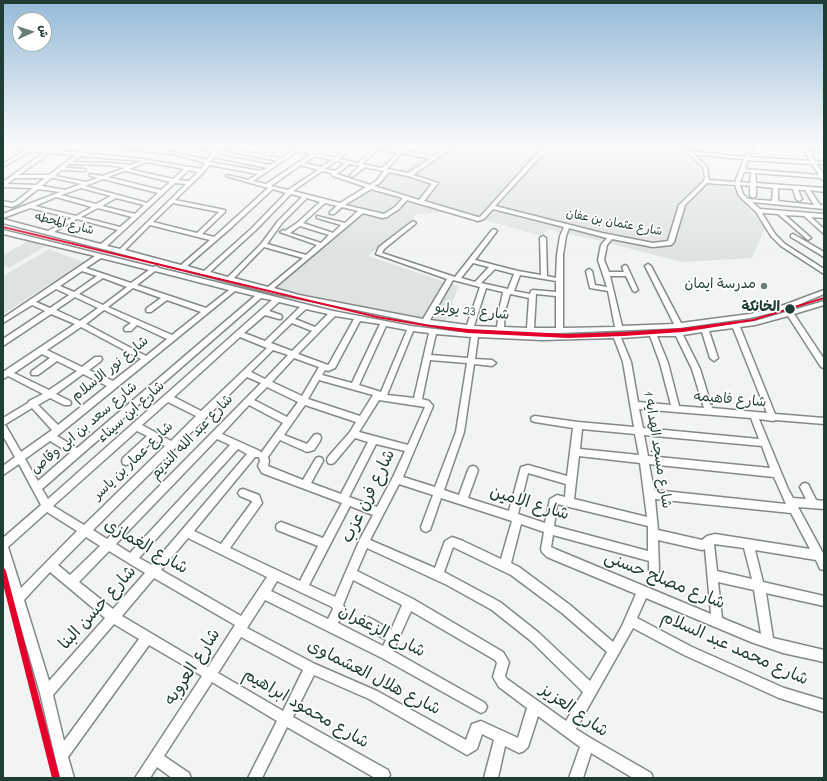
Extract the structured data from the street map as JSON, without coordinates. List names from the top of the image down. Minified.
{"streets":{"street":["شارع عثمان بن عفان","شارع المحطه","شارع 23 يوليو","شارع نور الاسلام","شارع فاهيمه","شارع ابن سيناء","شارع سعد بن ابى وقاص","شارع عبد الله النديم","شارع مسجد الهدايه 1","شارع عمار بن ياسر","شارع فرن عزب","شارع الامين","شارع الغمازى","شارع مصلح حسنى","شارع حسن البنا","شارع الزعفران","شارع محمد عبد السلام","شارع العروبه","شارع هلال العشماوى","شارع محمود ابراهيم","شارع العزيز"]},"crossings":[["شارع عثمان بن عفان","شارع مسجد الهدايه 1"],["شارع المحطه","شارع 23 يوليو"],["شارع 23 يوليو","شارع مسجد الهدايه 1"],["شارع نور الاسلام","شارع الغمازى"],["شارع فاهيمه","شارع مسجد الهدايه 1"],["شارع ابن سيناء","شارع الغمازى"],["شارع سعد بن ابى وقاص","شارع الغمازى"],["شارع عبد الله النديم","شارع الغمازى"],["شارع عبد الله النديم","شارع محمود ابراهيم"],["شارع مسجد الهدايه 1","شارع الامين"],["شارع عمار بن ياسر","شارع الغمازى"],["شارع عمار بن ياسر","شارع محمود ابراهيم"],["شارع فرن عزب","شارع الامين"],["شارع فرن عزب","شارع الزعفران"],["شارع الامين","شارع مصلح حسنى"],["شارع الغمازى","شارع حسن البنا"],["شارع الغمازى","شارع العروبه"],["شارع الغمازى","شارع هلال العشماوى"],["شارع حسن البنا","شارع محمود ابراهيم"],["شارع الزعفران","شارع العروبه"],["شارع العروبه","شارع هلال العشماوى"],["شارع العروبه","شارع محمود ابراهيم"]],"places":["مدرسة ايمان","الخانكة"],"north":"right"}
